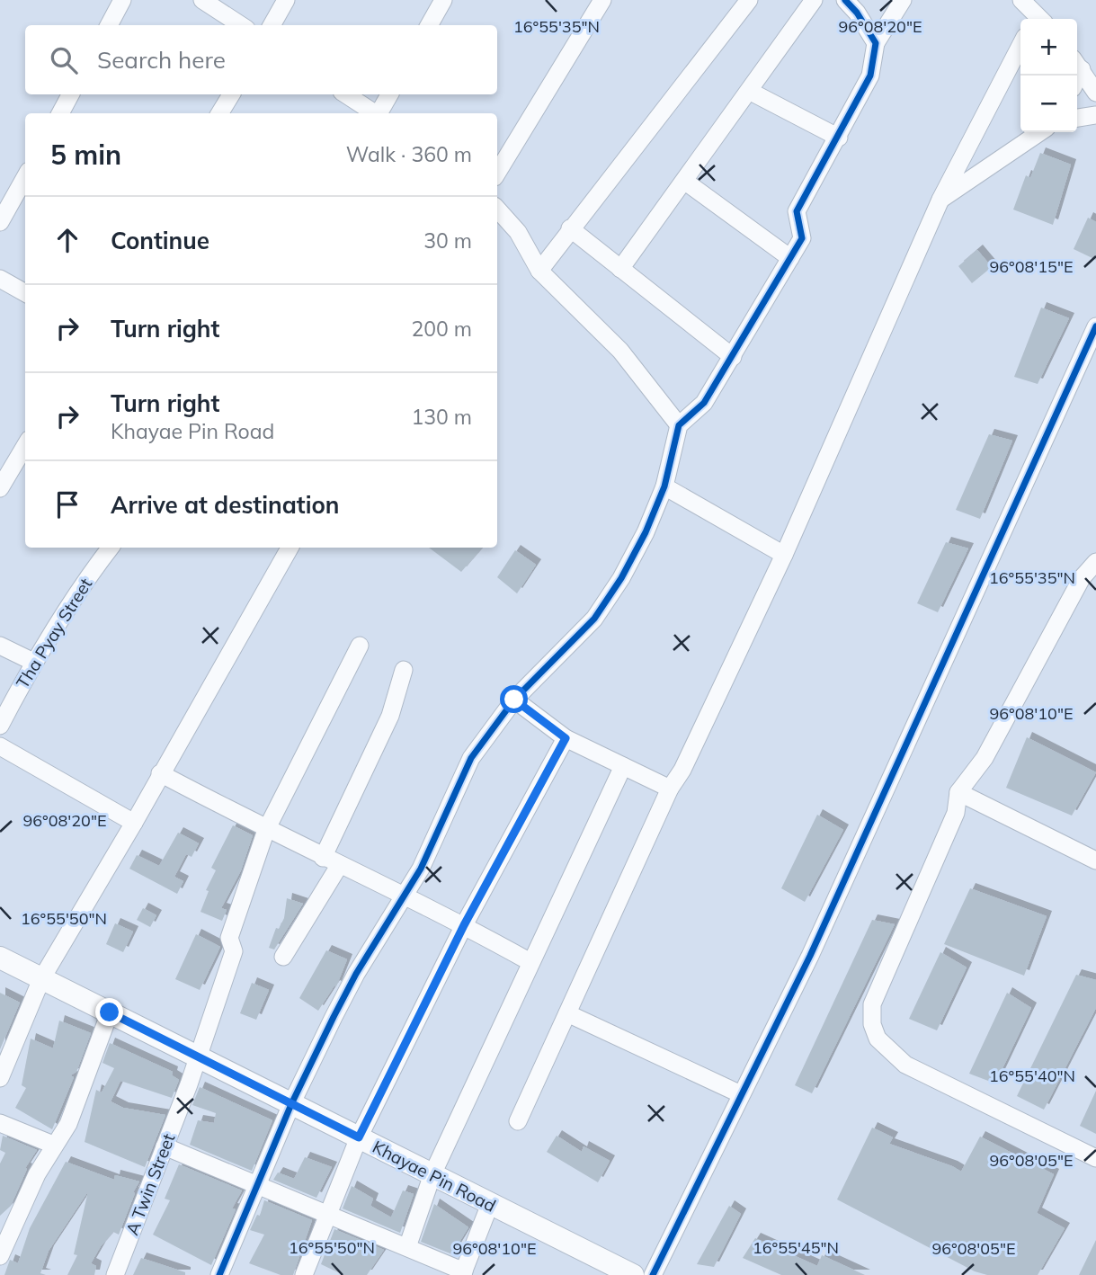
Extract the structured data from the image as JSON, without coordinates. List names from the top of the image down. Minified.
{"streets":{"main road":["Khayae Pin Road"],"street":["Tha Pyay Street","A Twin Street"]},"crossings":[["Khayae Pin Road","A Twin Street"]],"page":{"map_buttons":["+","−"],"search":"Search here","heading":["5 min","Walk · 360 m"],"list":[["Continue","30 m"],["Turn right","200 m"],["Turn right","Khayae Pin Road","130 m"],"Arrive at destination"]},"coordinates":["96°08'20\"E","16°55'35\"N","96°08'15\"E","96°08'10\"E","16°55'50\"N","16°55'40\"N","96°08'05\"E","16°55'45\"N"]}
